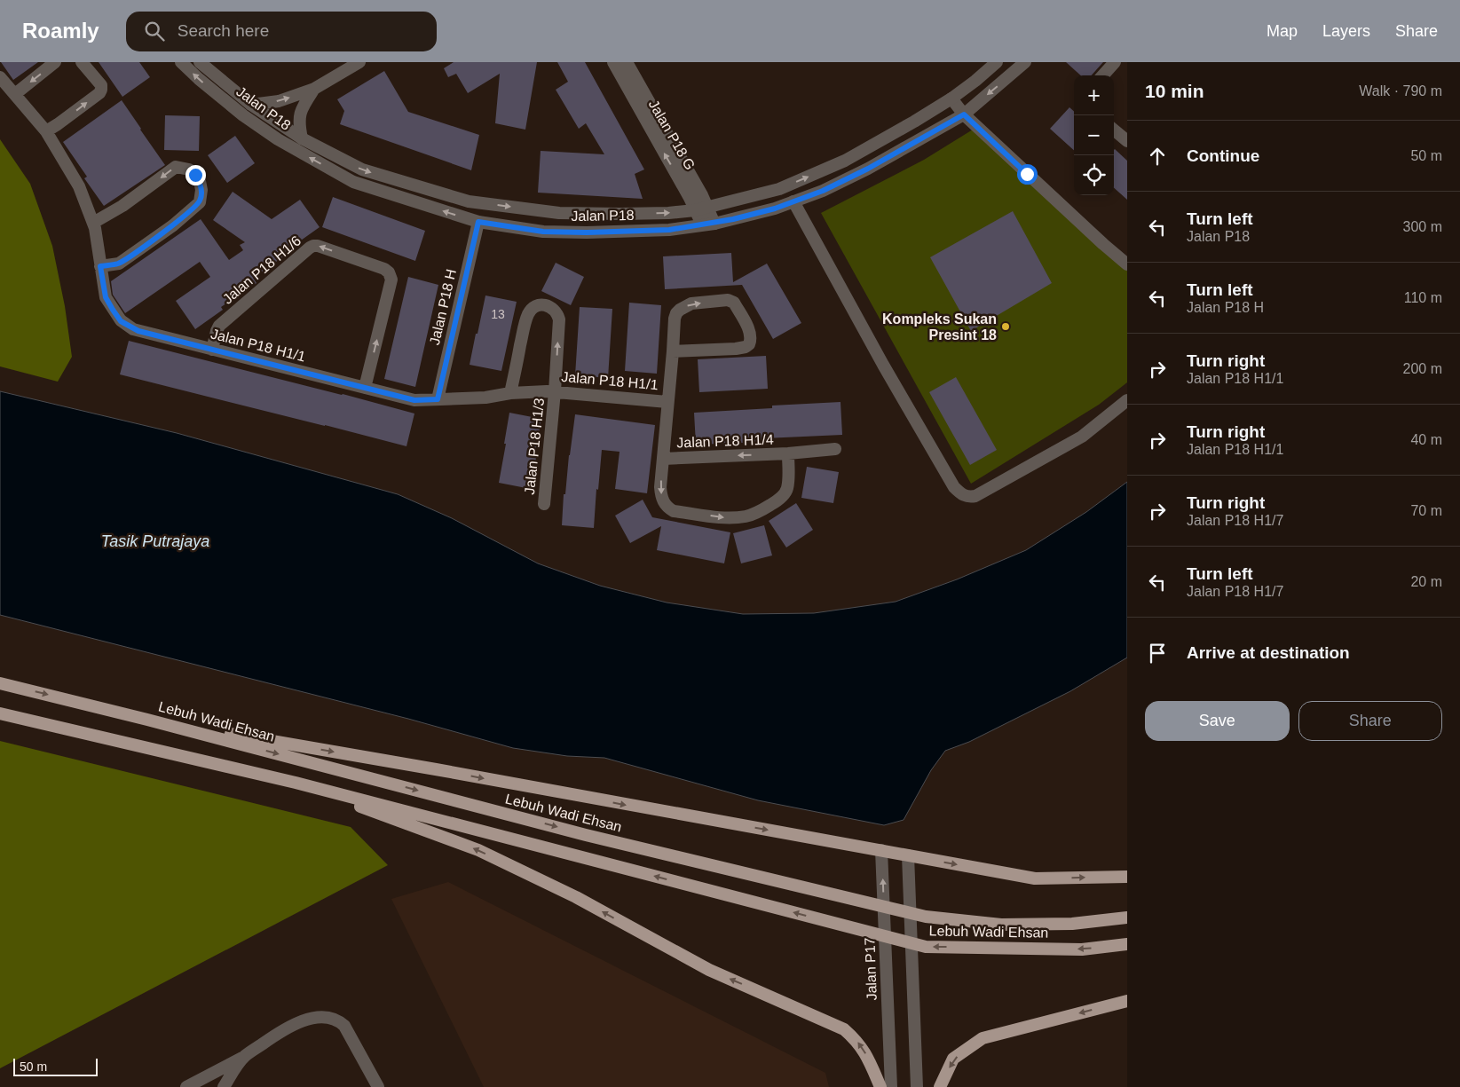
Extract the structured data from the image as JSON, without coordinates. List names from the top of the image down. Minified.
{"streets":{"main road":["Lebuh Wadi Ehsan"],"street":["Jalan P18","Jalan P18 G","Jalan P18 H1/6","Jalan P18 H","Jalan P18 H1/1","Jalan P18 H1/4","Jalan P18 H1/3","Jalan P17"]},"crossings":[["Jalan P18","Jalan P18 G"],["Jalan P18","Jalan P18 H"],["Jalan P18 H1/6","Jalan P18 H1/1"],["Jalan P18 H","Jalan P18 H1/1"],["Jalan P18 H1/1","Jalan P18 H1/4"],["Jalan P18 H1/1","Jalan P18 H1/3"]],"water":["Tasik Putrajaya"],"places":["Kompleks Sukan Presint 18"],"house_numbers":["13"],"scale_bar":"50 m","page":{"header":"Roamly","search":"Search here","nav":["Map","Layers","Share"],"heading":["10 min","Walk · 790 m"],"map_buttons":["+","−"],"list":[["Continue","50 m"],["Turn left","Jalan P18","300 m"],["Turn left","Jalan P18 H","110 m"],["Turn right","Jalan P18 H1/1","200 m"],["Turn right","Jalan P18 H1/1","40 m"],["Turn right","Jalan P18 H1/7","70 m"],["Turn left","Jalan P18 H1/7","20 m"],"Arrive at destination"],"buttons":["Save","Share"],"scale":"50 m"}}
